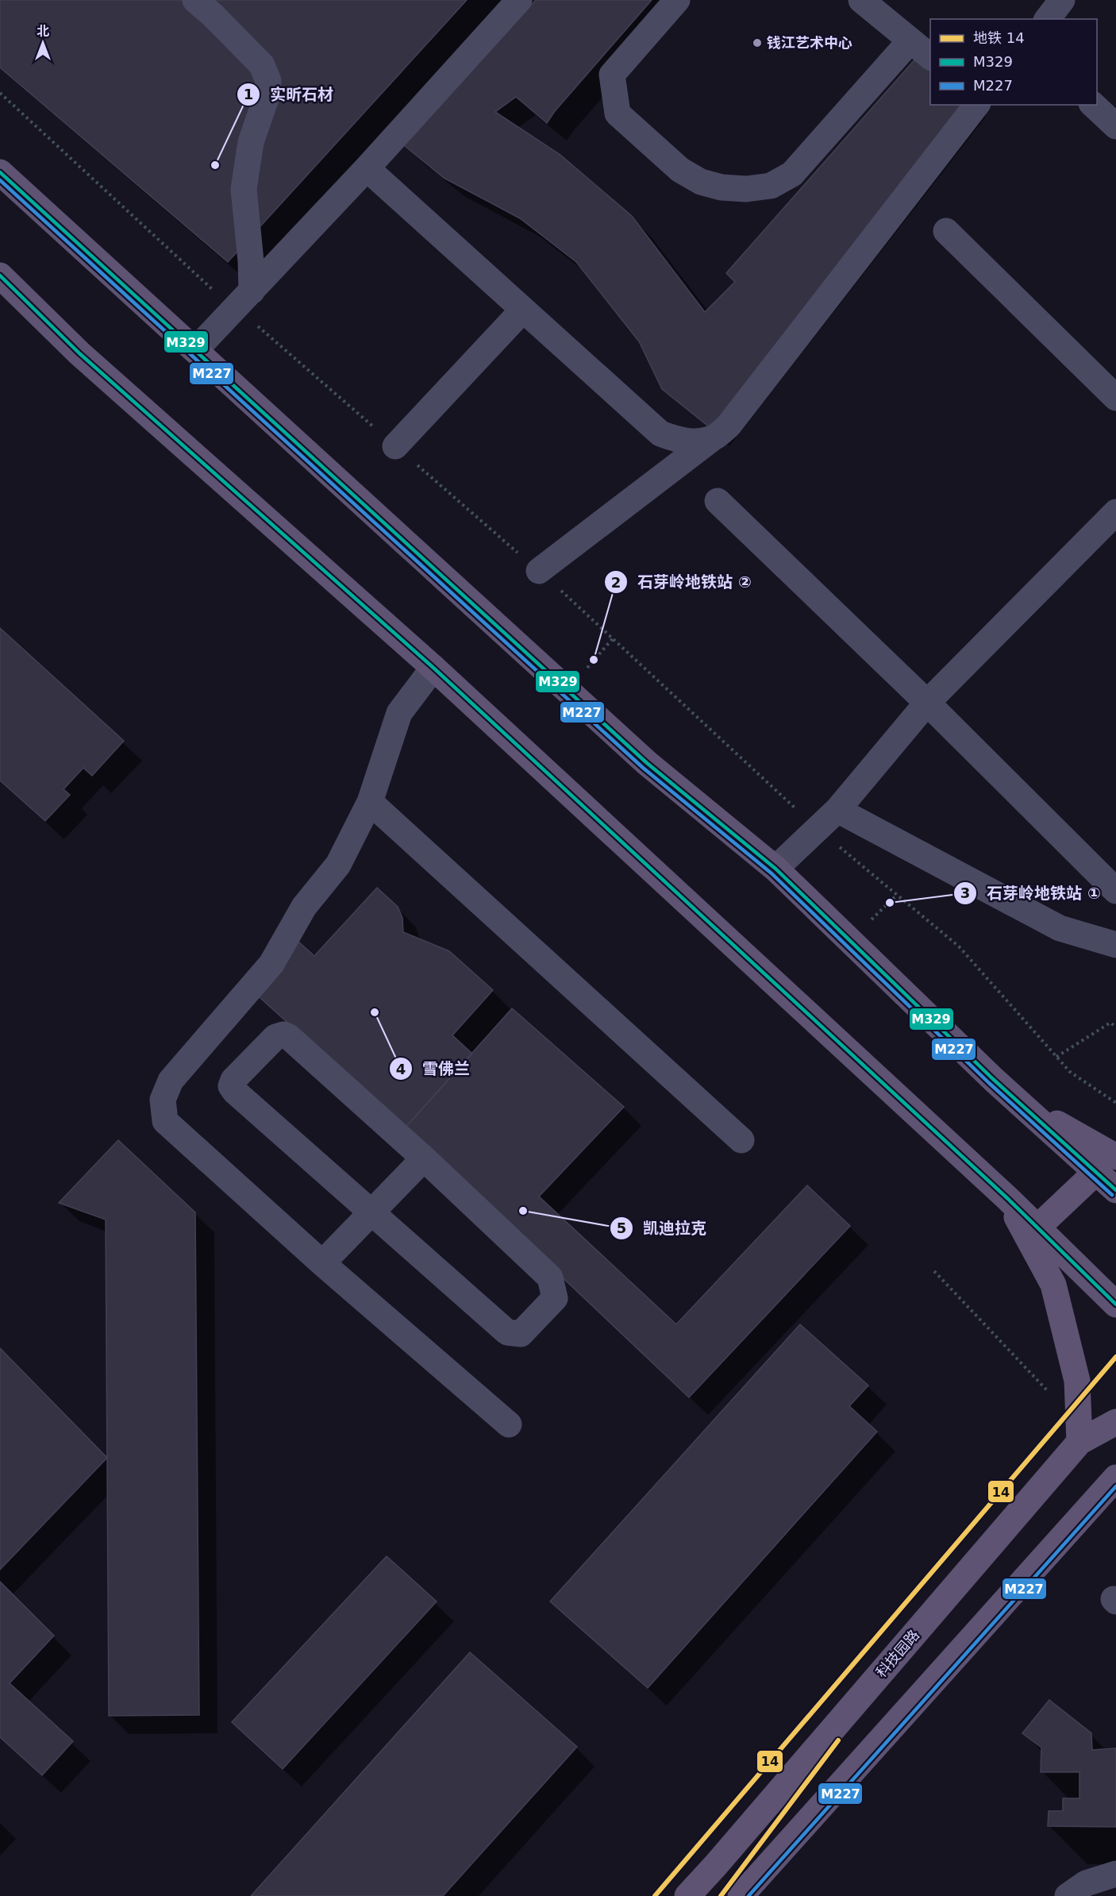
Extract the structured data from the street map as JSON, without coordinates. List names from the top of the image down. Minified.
{"streets":{"main road":["科技园路"]},"places":["钱江艺术中心","实昕石材","石芽岭地铁站 ②","石芽岭地铁站 ①","雪佛兰","凯迪拉克"],"lines":["transit line M329","transit line M227","metro line 14"],"legend":["地铁 14","M329","M227"],"north":"top"}
